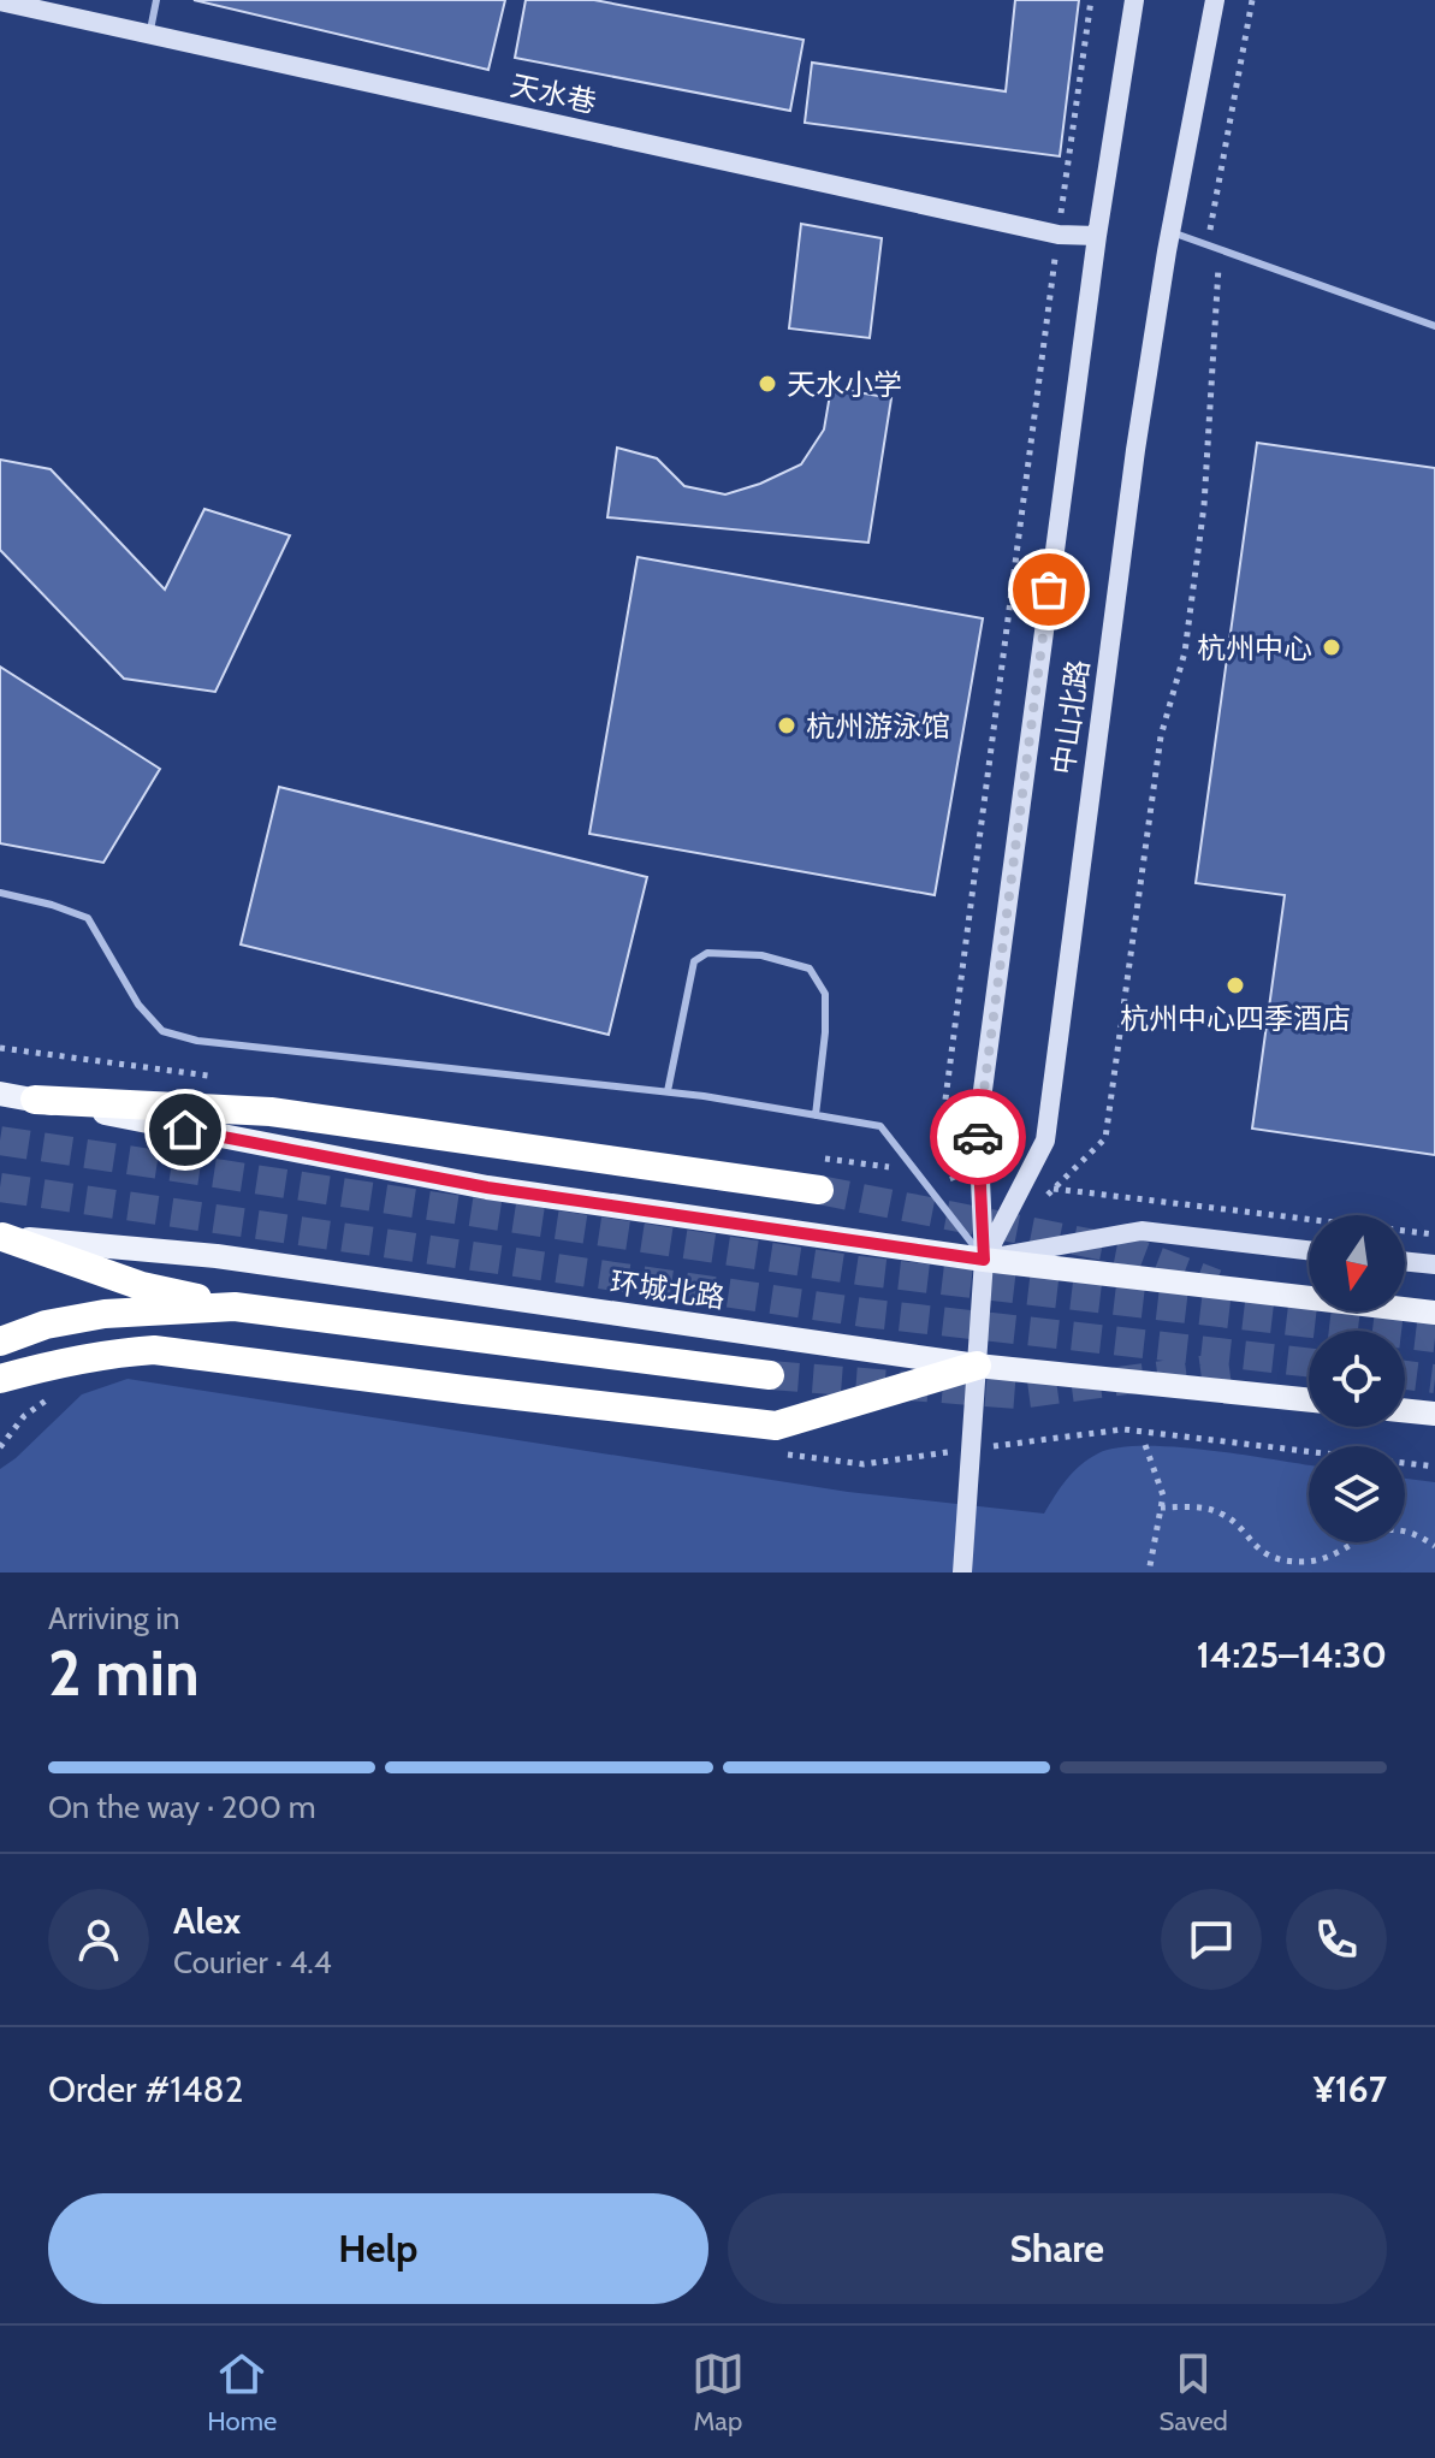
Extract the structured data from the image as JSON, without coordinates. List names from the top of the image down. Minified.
{"streets":{"main road":["天水巷","中山北路","环城北路"]},"crossings":[["天水巷","中山北路"],["中山北路","环城北路"]],"places":["天水小学","杭州中心","杭州游泳馆","杭州中心四季酒店"],"north":"bottom","page":{"heading":["2 min","Arriving in","14:25–14:30"],"panel":["Alex","Courier · 4.4","Order #1482","¥167"],"bar":"On the way · 200 m","buttons":["Help","Share"],"tabs":["Home","Map","Saved"]}}
